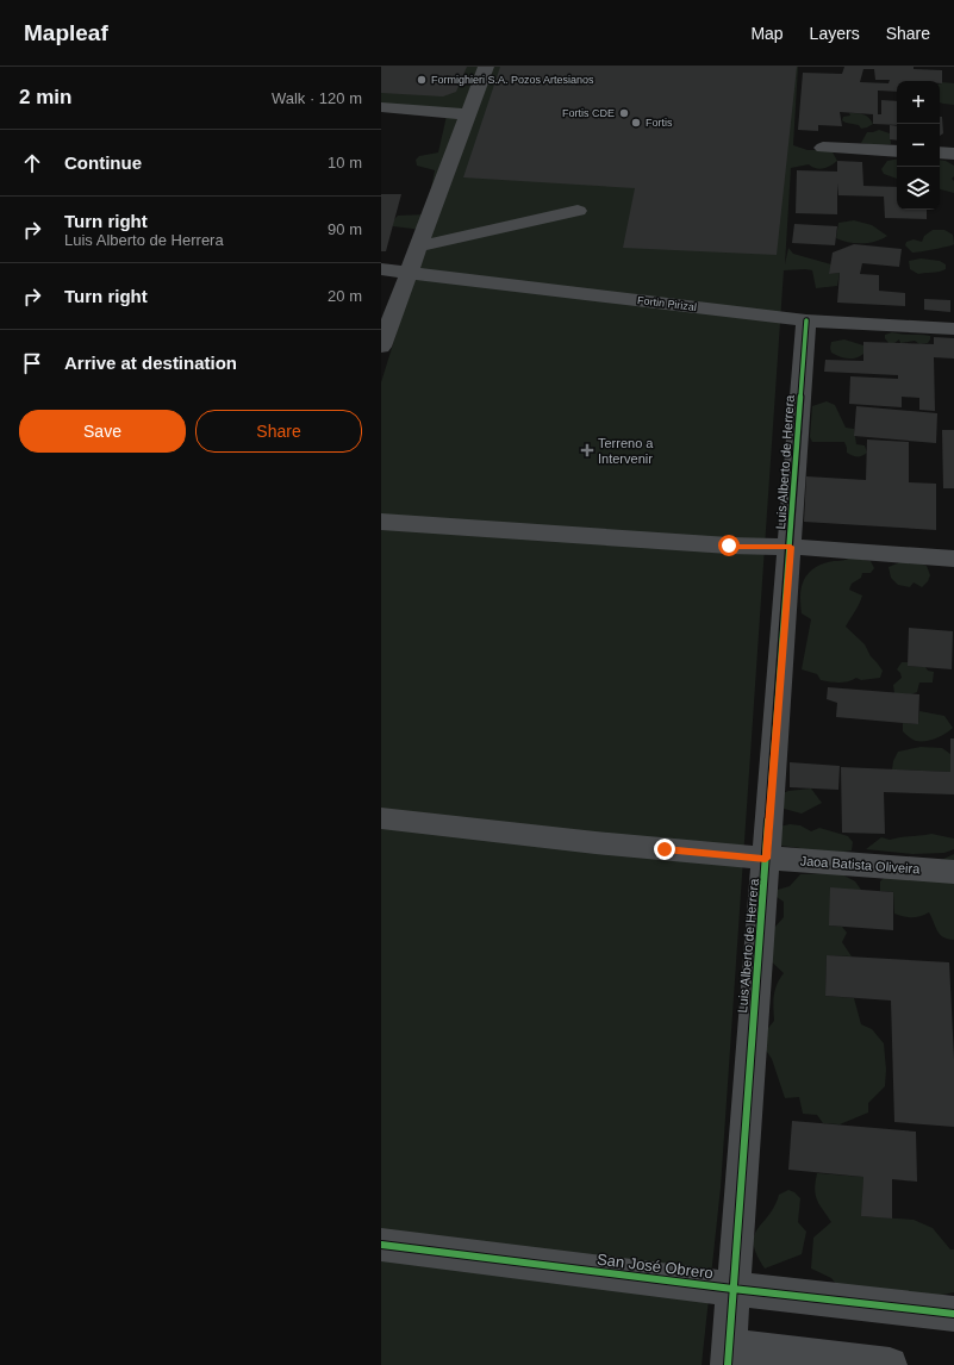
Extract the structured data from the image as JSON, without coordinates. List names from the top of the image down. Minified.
{"streets":{"street":["Fortin Pirizal","Luis Alberto de Herrera","Jaoa Batista Oliveira","San José Obrero"]},"crossings":[["Fortin Pirizal","Luis Alberto de Herrera"],["Luis Alberto de Herrera","Jaoa Batista Oliveira"],["Luis Alberto de Herrera","San José Obrero"]],"places":{"other":["Formighieri S.A. Pozos Artesianos","Fortis CDE","Fortis"],"health":["Terreno a Intervenir"]},"page":{"header":"Mapleaf","nav":["Map","Layers","Share"],"heading":["2 min","Walk · 120 m"],"map_buttons":["+","−"],"list":[["Continue","10 m"],["Turn right","Luis Alberto de Herrera","90 m"],["Turn right","20 m"],"Arrive at destination"],"buttons":["Save","Share"]}}
